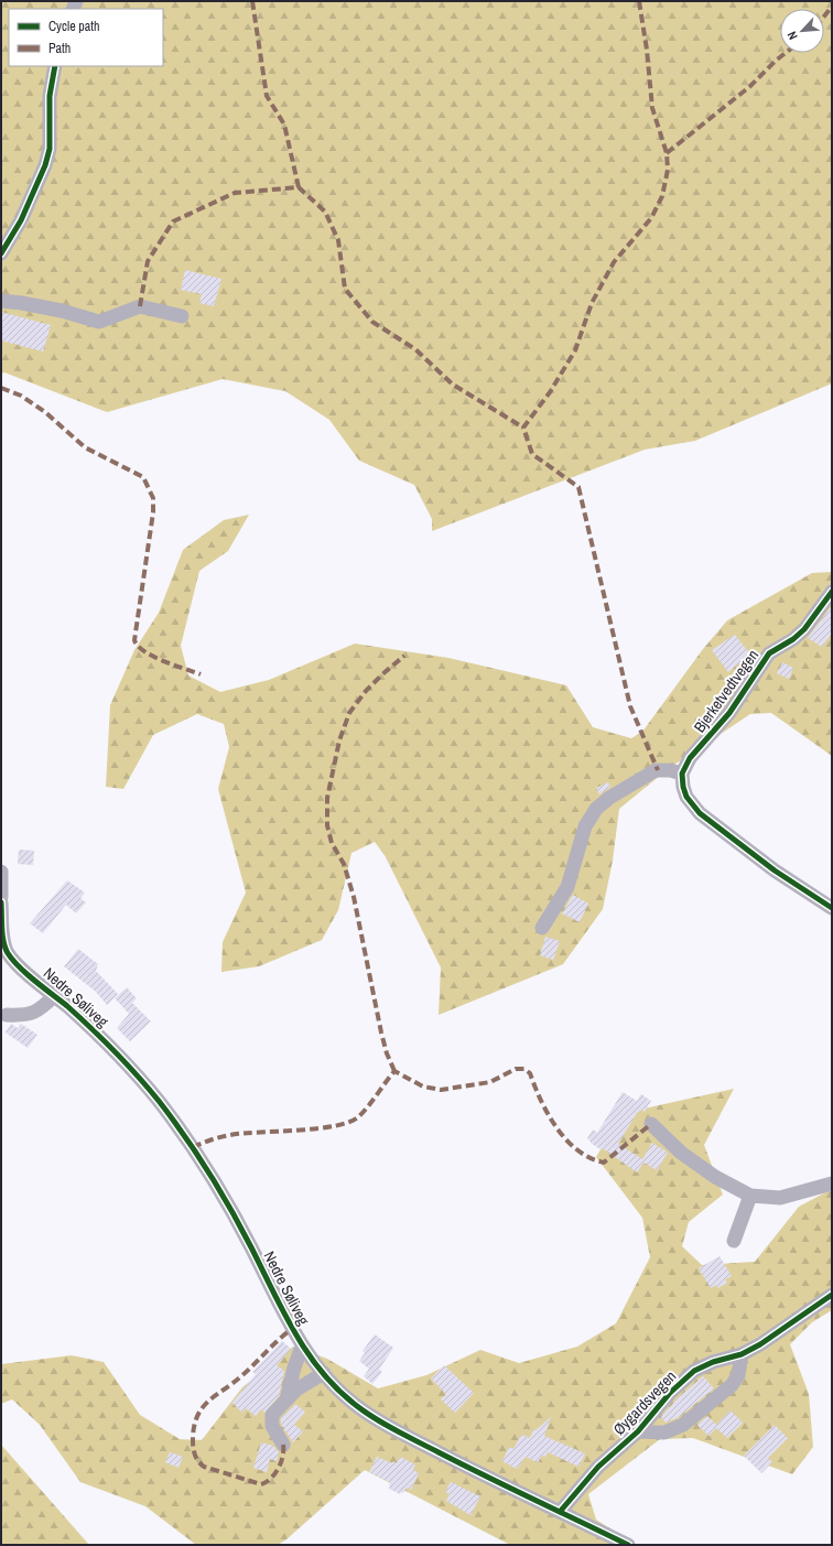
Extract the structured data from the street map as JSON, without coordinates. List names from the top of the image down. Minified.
{"streets":{"street":["Bjerketvedtvegen","Nedre Søliveg","Øygardsvegen"]},"crossings":[["Nedre Søliveg","Øygardsvegen"]],"legend":["Cycle path","Path"],"north":"bottom left"}
